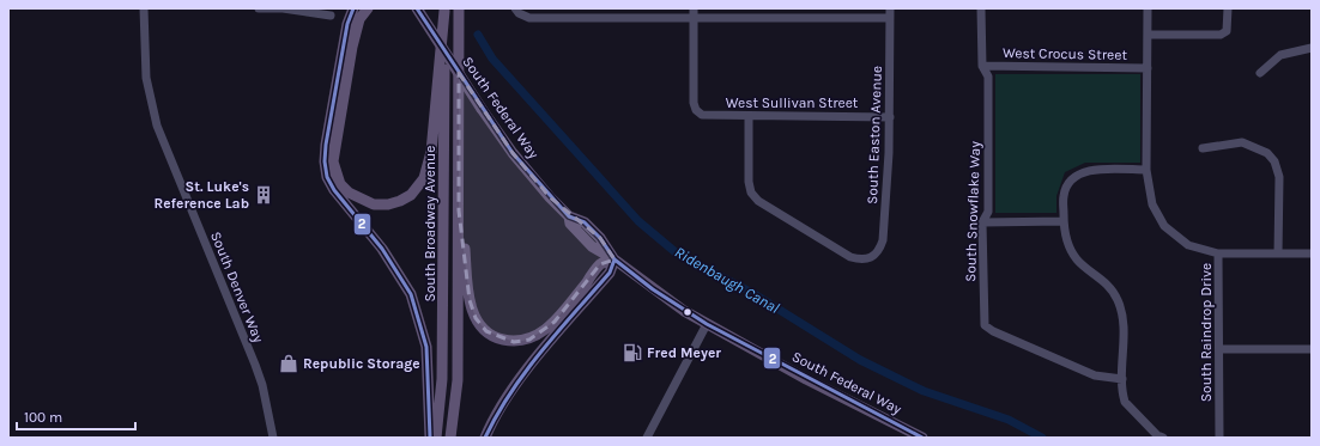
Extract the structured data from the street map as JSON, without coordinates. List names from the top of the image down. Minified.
{"streets":{"main road":["South Federal Way","South Broadway Avenue"],"street":["West Crocus Street","West Sullivan Street","South Easton Avenue","South Snowflake Way","South Denver Way","South Raindrop Drive"]},"crossings":[["West Crocus Street","South Snowflake Way"],["West Crocus Street","South Raindrop Drive"],["West Sullivan Street","South Easton Avenue"]],"water":["Ridenbaugh Canal"],"places":{"building":["St. Luke's Reference Lab"],"fuel station":["Fred Meyer"],"shop":["Republic Storage"]},"lines":["transit line 2"],"scale_bar":"100 m"}
